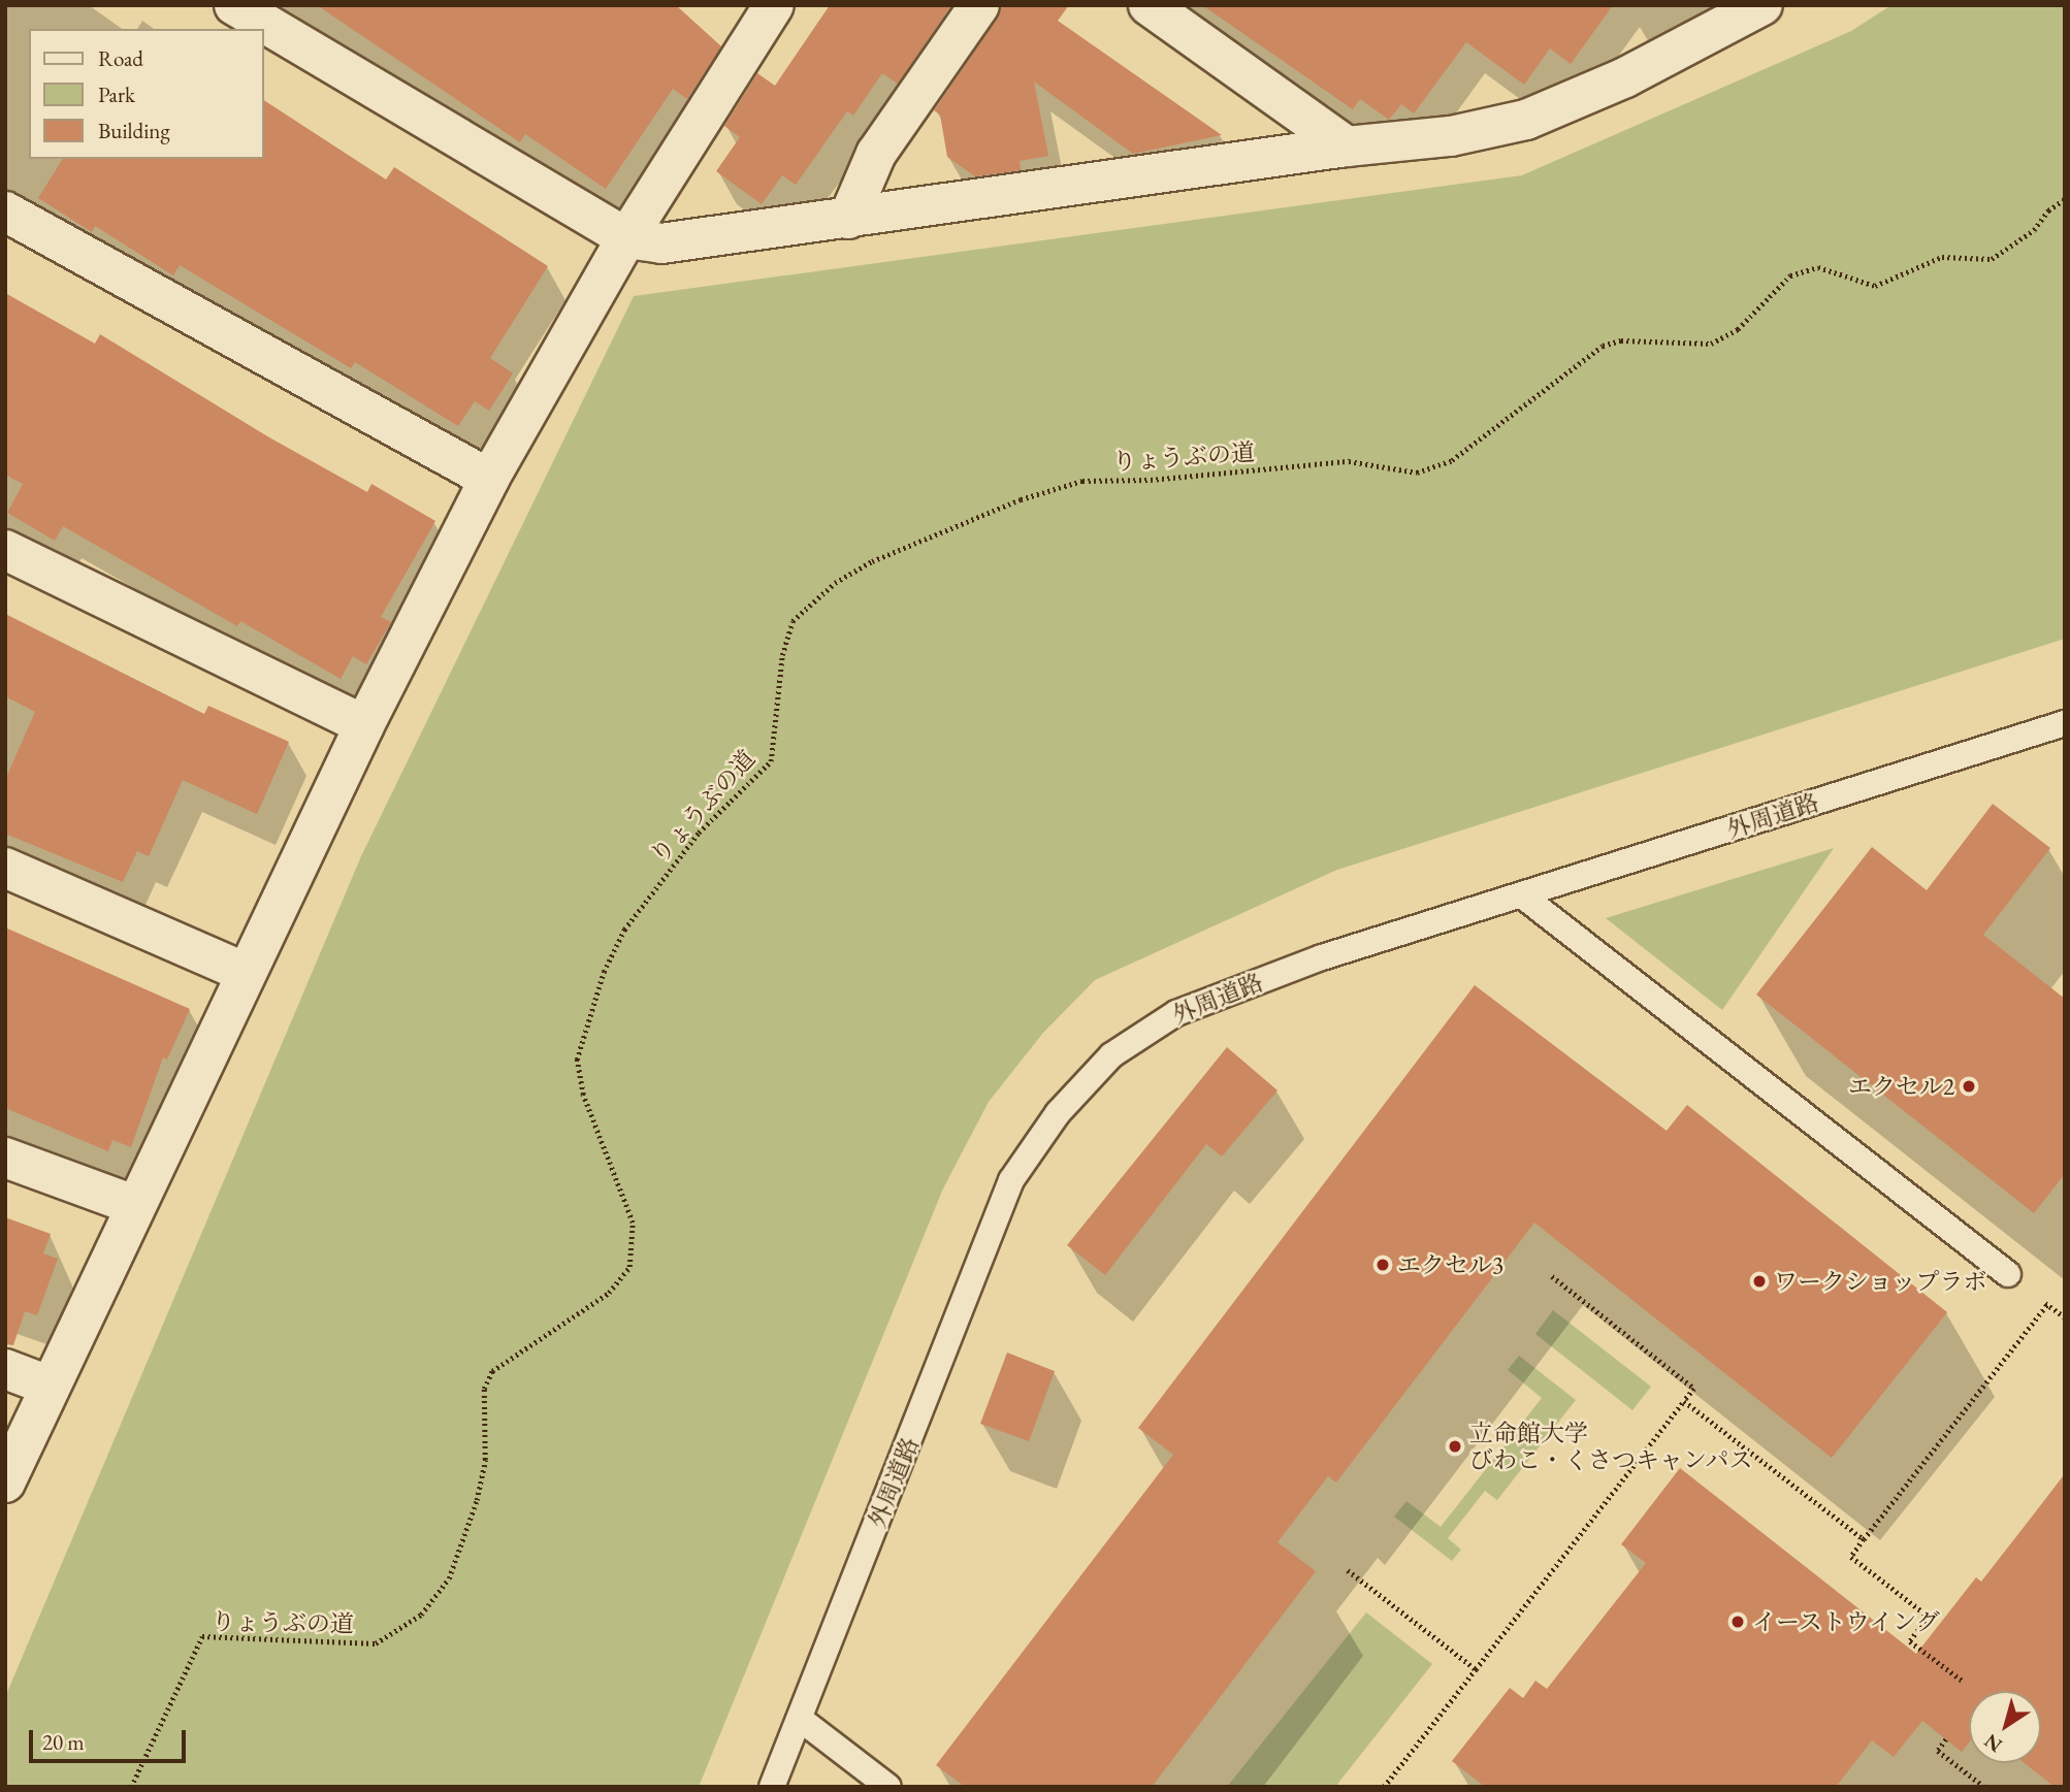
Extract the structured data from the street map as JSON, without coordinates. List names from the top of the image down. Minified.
{"streets":{"lane":["外周道路"],"path":["りょうぶの道"]},"places":["エクセル2","エクセル3","ワークショップラボ","立命館大学 びわこ・くさつキャンパス","イーストウイング"],"legend":["Road","Park","Building"],"scale_bar":"20 m","north":"bottom left"}
